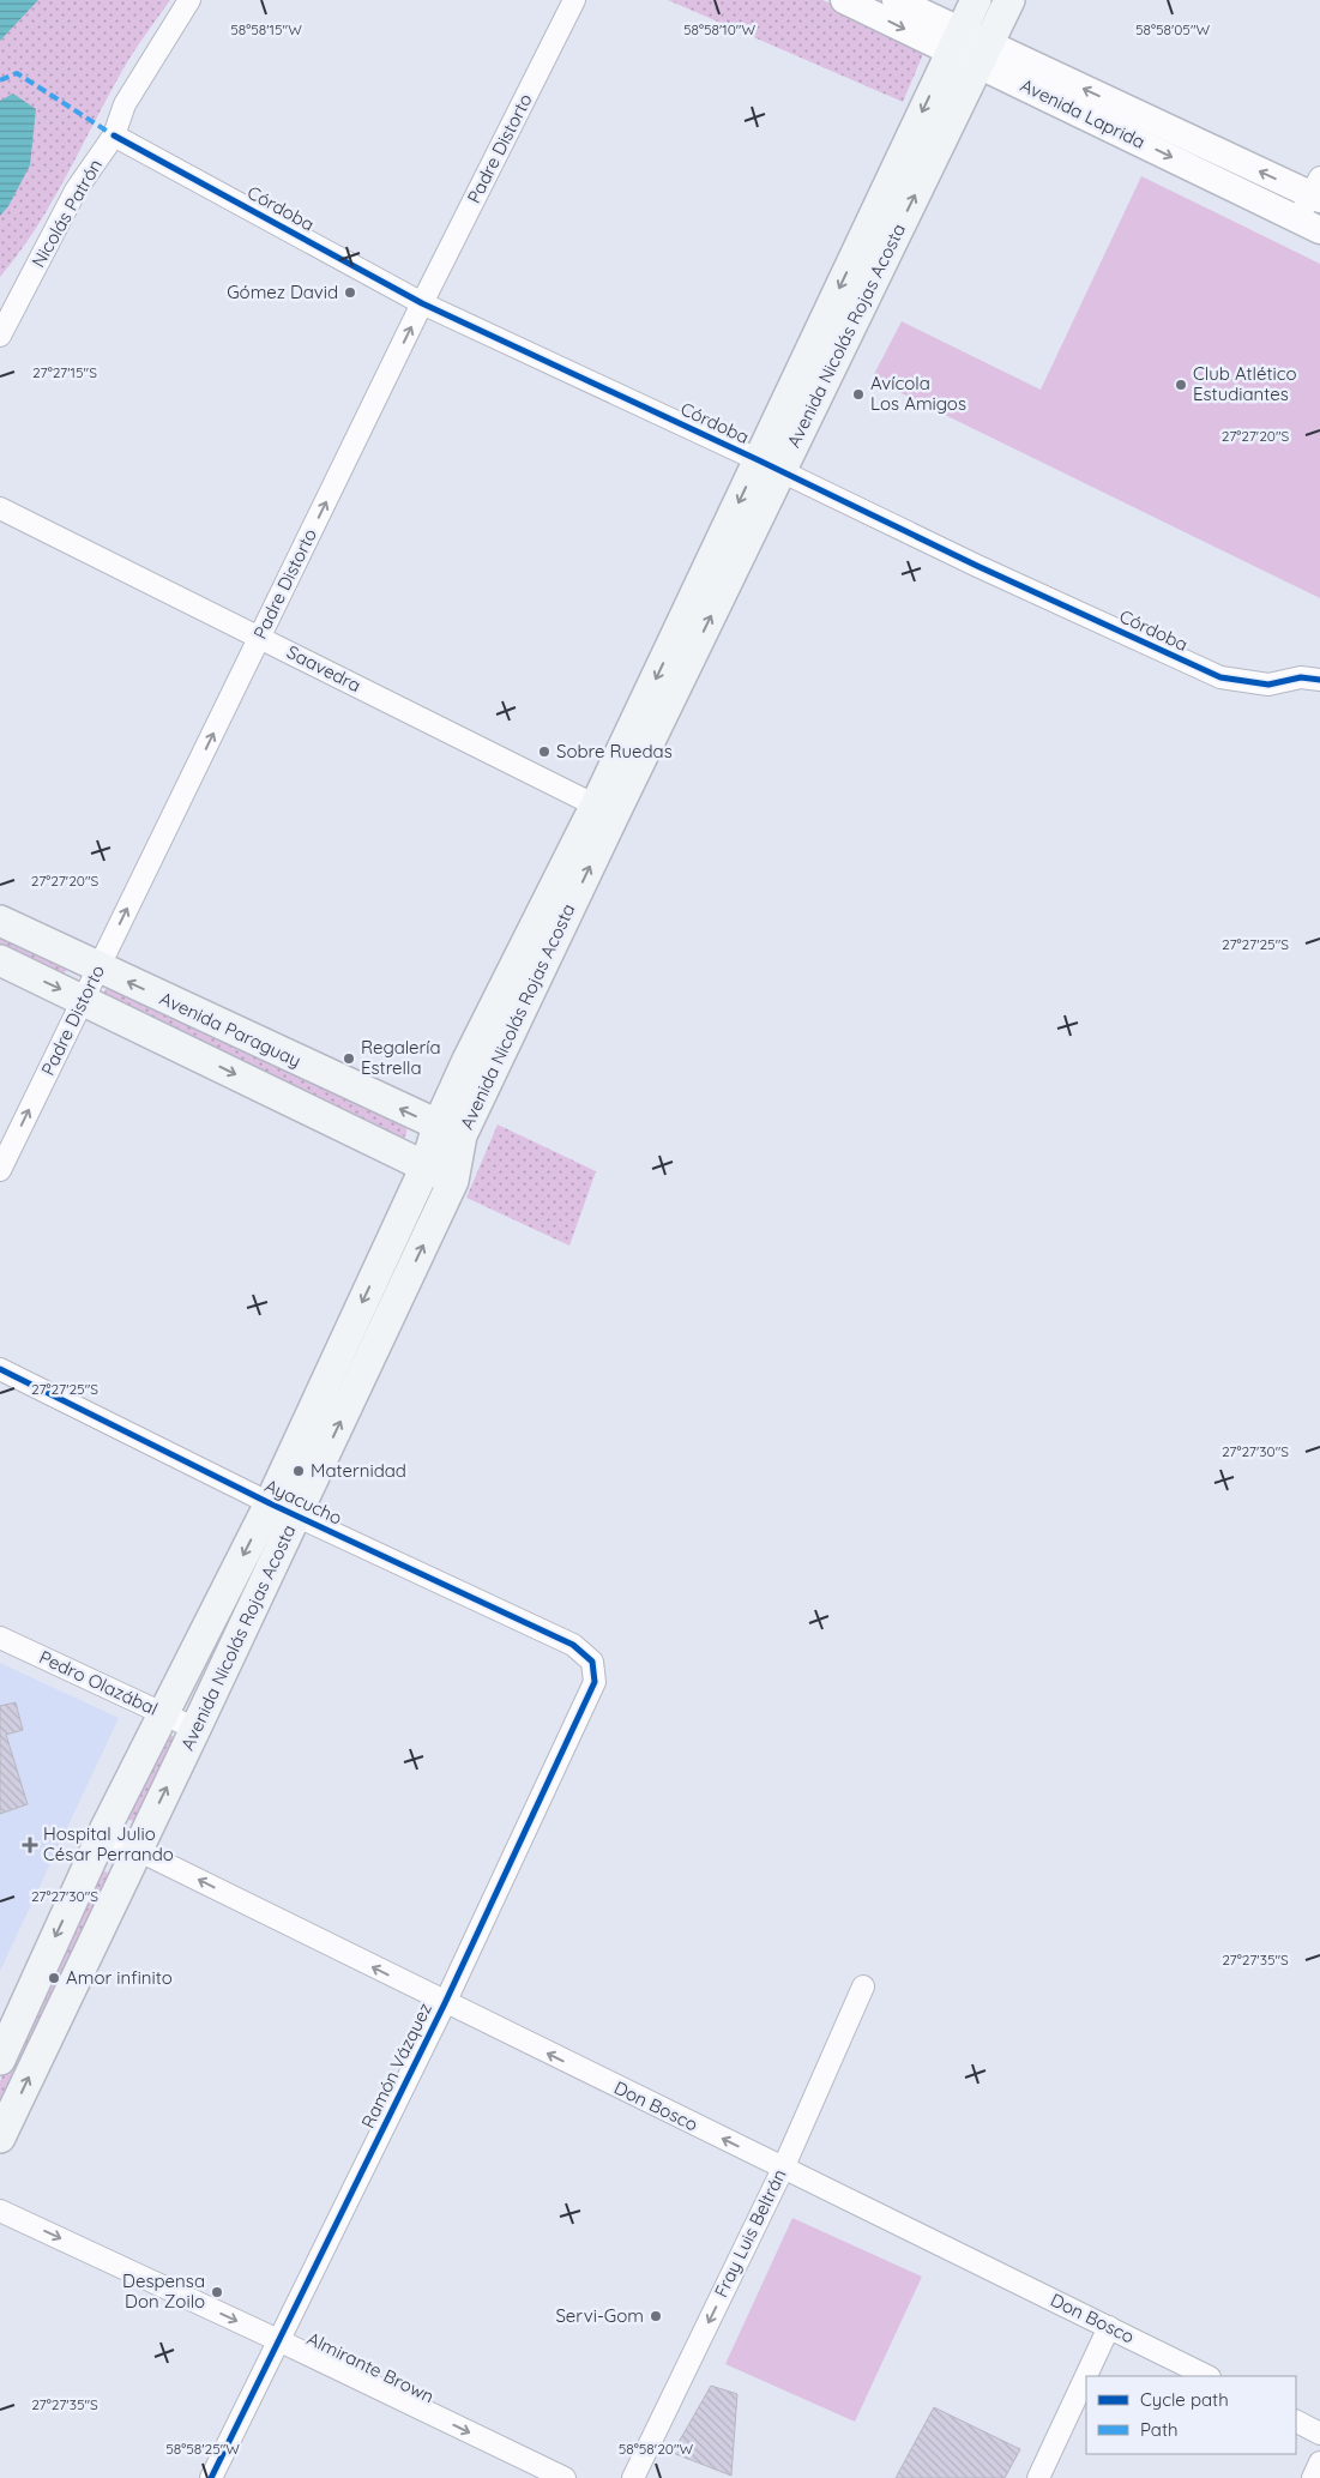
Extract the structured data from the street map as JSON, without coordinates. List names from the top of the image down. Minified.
{"streets":{"main road":["Avenida Nicolás Rojas Acosta","Avenida Paraguay"],"street":["Avenida Laprida","Padre Distorto","Córdoba","Nicolás Patrón","Saavedra","Ayacucho","Pedro Olazábal","Ramón Vázquez","Don Bosco","Fray Luis Beltrán","Almirante Brown"]},"crossings":[["Avenida Laprida","Avenida Nicolás Rojas Acosta"],["Padre Distorto","Córdoba"],["Padre Distorto","Saavedra"],["Padre Distorto","Avenida Paraguay"],["Córdoba","Nicolás Patrón"],["Córdoba","Avenida Nicolás Rojas Acosta"],["Avenida Nicolás Rojas Acosta","Saavedra"],["Avenida Nicolás Rojas Acosta","Avenida Paraguay"],["Avenida Nicolás Rojas Acosta","Ayacucho"],["Avenida Nicolás Rojas Acosta","Pedro Olazábal"],["Avenida Nicolás Rojas Acosta","Don Bosco"],["Ayacucho","Ramón Vázquez"],["Ramón Vázquez","Don Bosco"],["Ramón Vázquez","Almirante Brown"],["Don Bosco","Fray Luis Beltrán"]],"one_way":["Padre Distorto","Don Bosco","Fray Luis Beltrán","Almirante Brown"],"places":{"other":["Gómez David","Club Atlético Estudiantes","Avícola Los Amigos","Sobre Ruedas","Regalería Estrella","Maternidad","Amor infinito","Despensa Don Zoilo","Servi-Gom"],"health":["Hospital Julio César Perrando"]},"legend":["Cycle path","Path"],"coordinates":["58°58'15\"W","58°58'10\"W","58°58'05\"W","27°27'15\"S","27°27'20\"S","27°27'25\"S","27°27'30\"S","27°27'35\"S","58°58'25\"W","58°58'20\"W"]}
